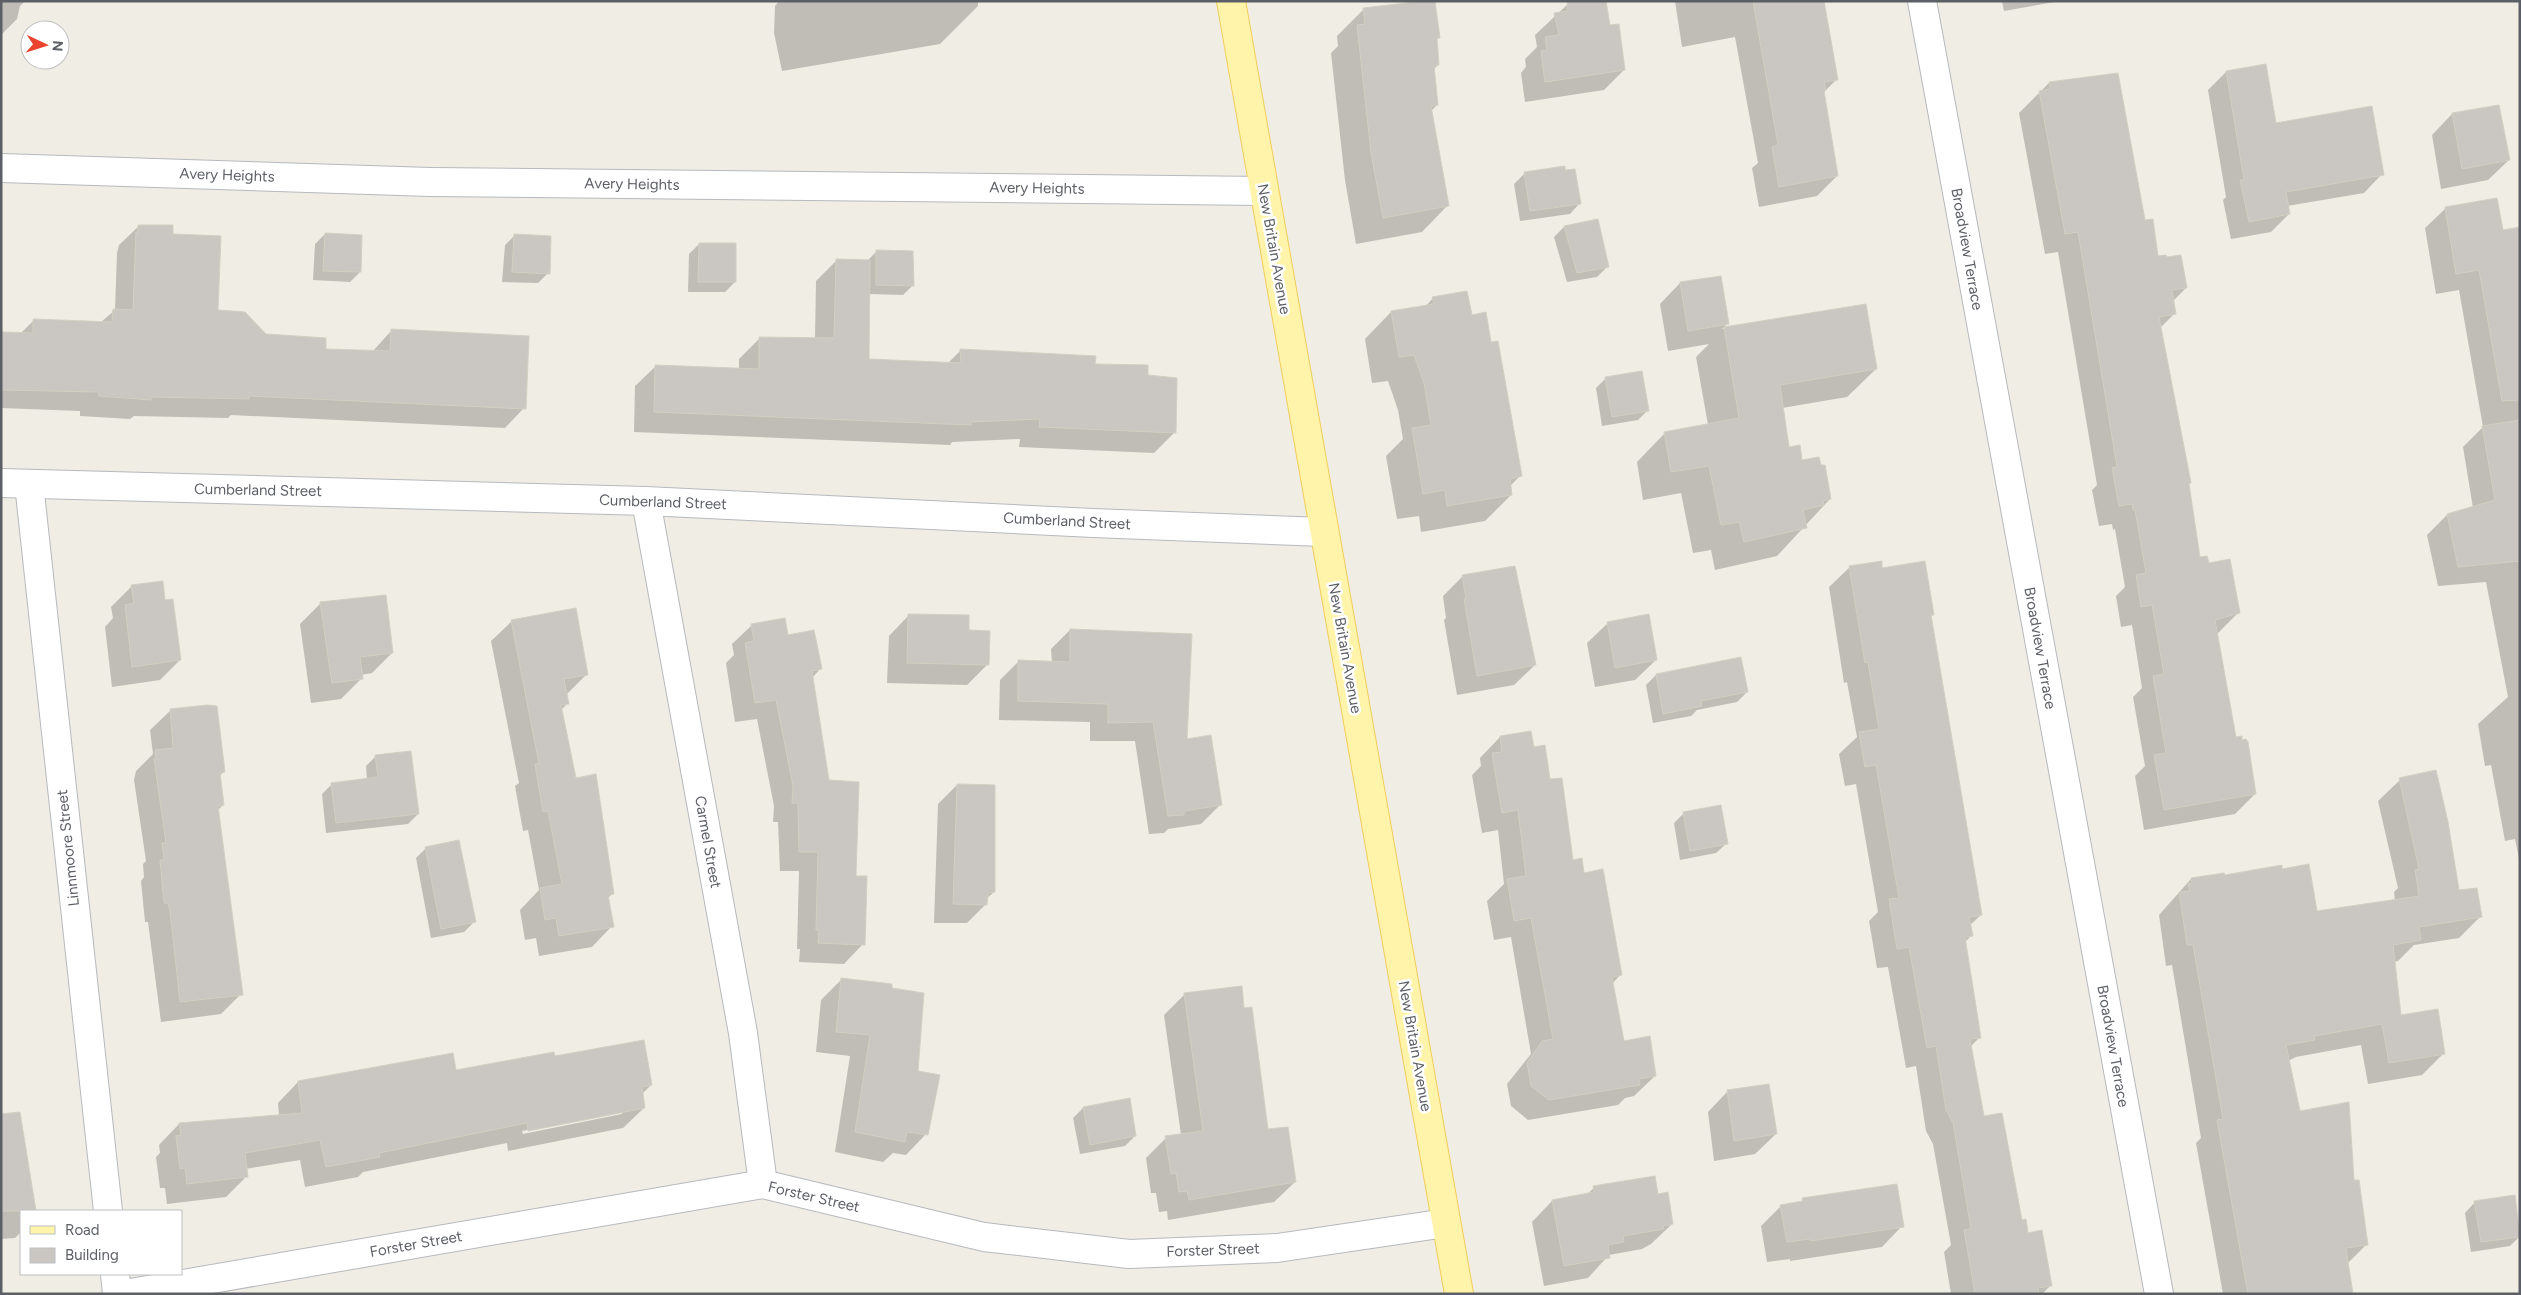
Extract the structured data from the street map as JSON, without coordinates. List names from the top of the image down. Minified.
{"streets":{"main road":["New Britain Avenue"],"street":["Avery Heights","Broadview Terrace","Cumberland Street","Carmel Street","Linnmoore Street","Forster Street"]},"crossings":[["Avery Heights","New Britain Avenue"],["New Britain Avenue","Cumberland Street"],["New Britain Avenue","Forster Street"],["Cumberland Street","Carmel Street"],["Cumberland Street","Linnmoore Street"],["Carmel Street","Forster Street"]],"legend":["Road","Building"],"north":"right"}
